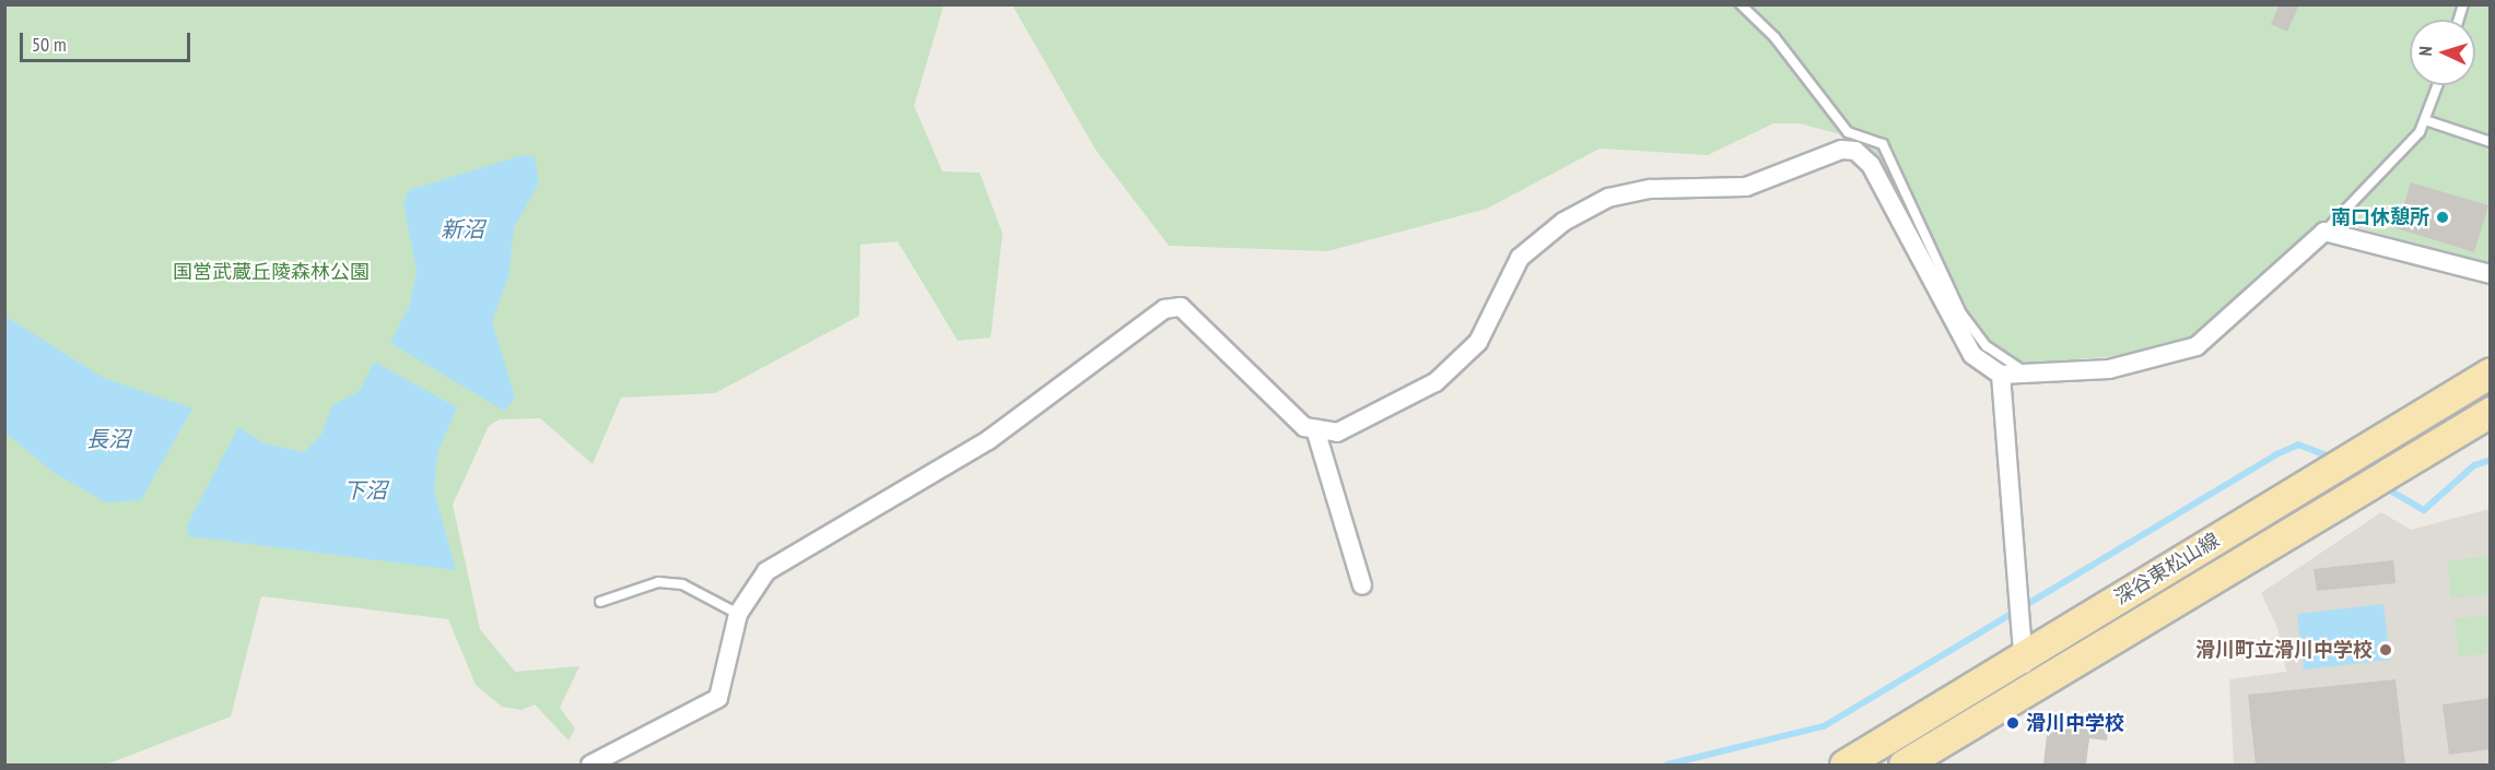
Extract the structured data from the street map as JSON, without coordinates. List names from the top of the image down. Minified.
{"streets":{"main road":["深谷東松山線"]},"water":["新沼","長沼","下沼"],"parks":["国営武蔵丘陵森林公園"],"places":["南口休憩所","滑川町立滑川中学校","滑川中学校"],"scale_bar":"50 m","north":"left"}
